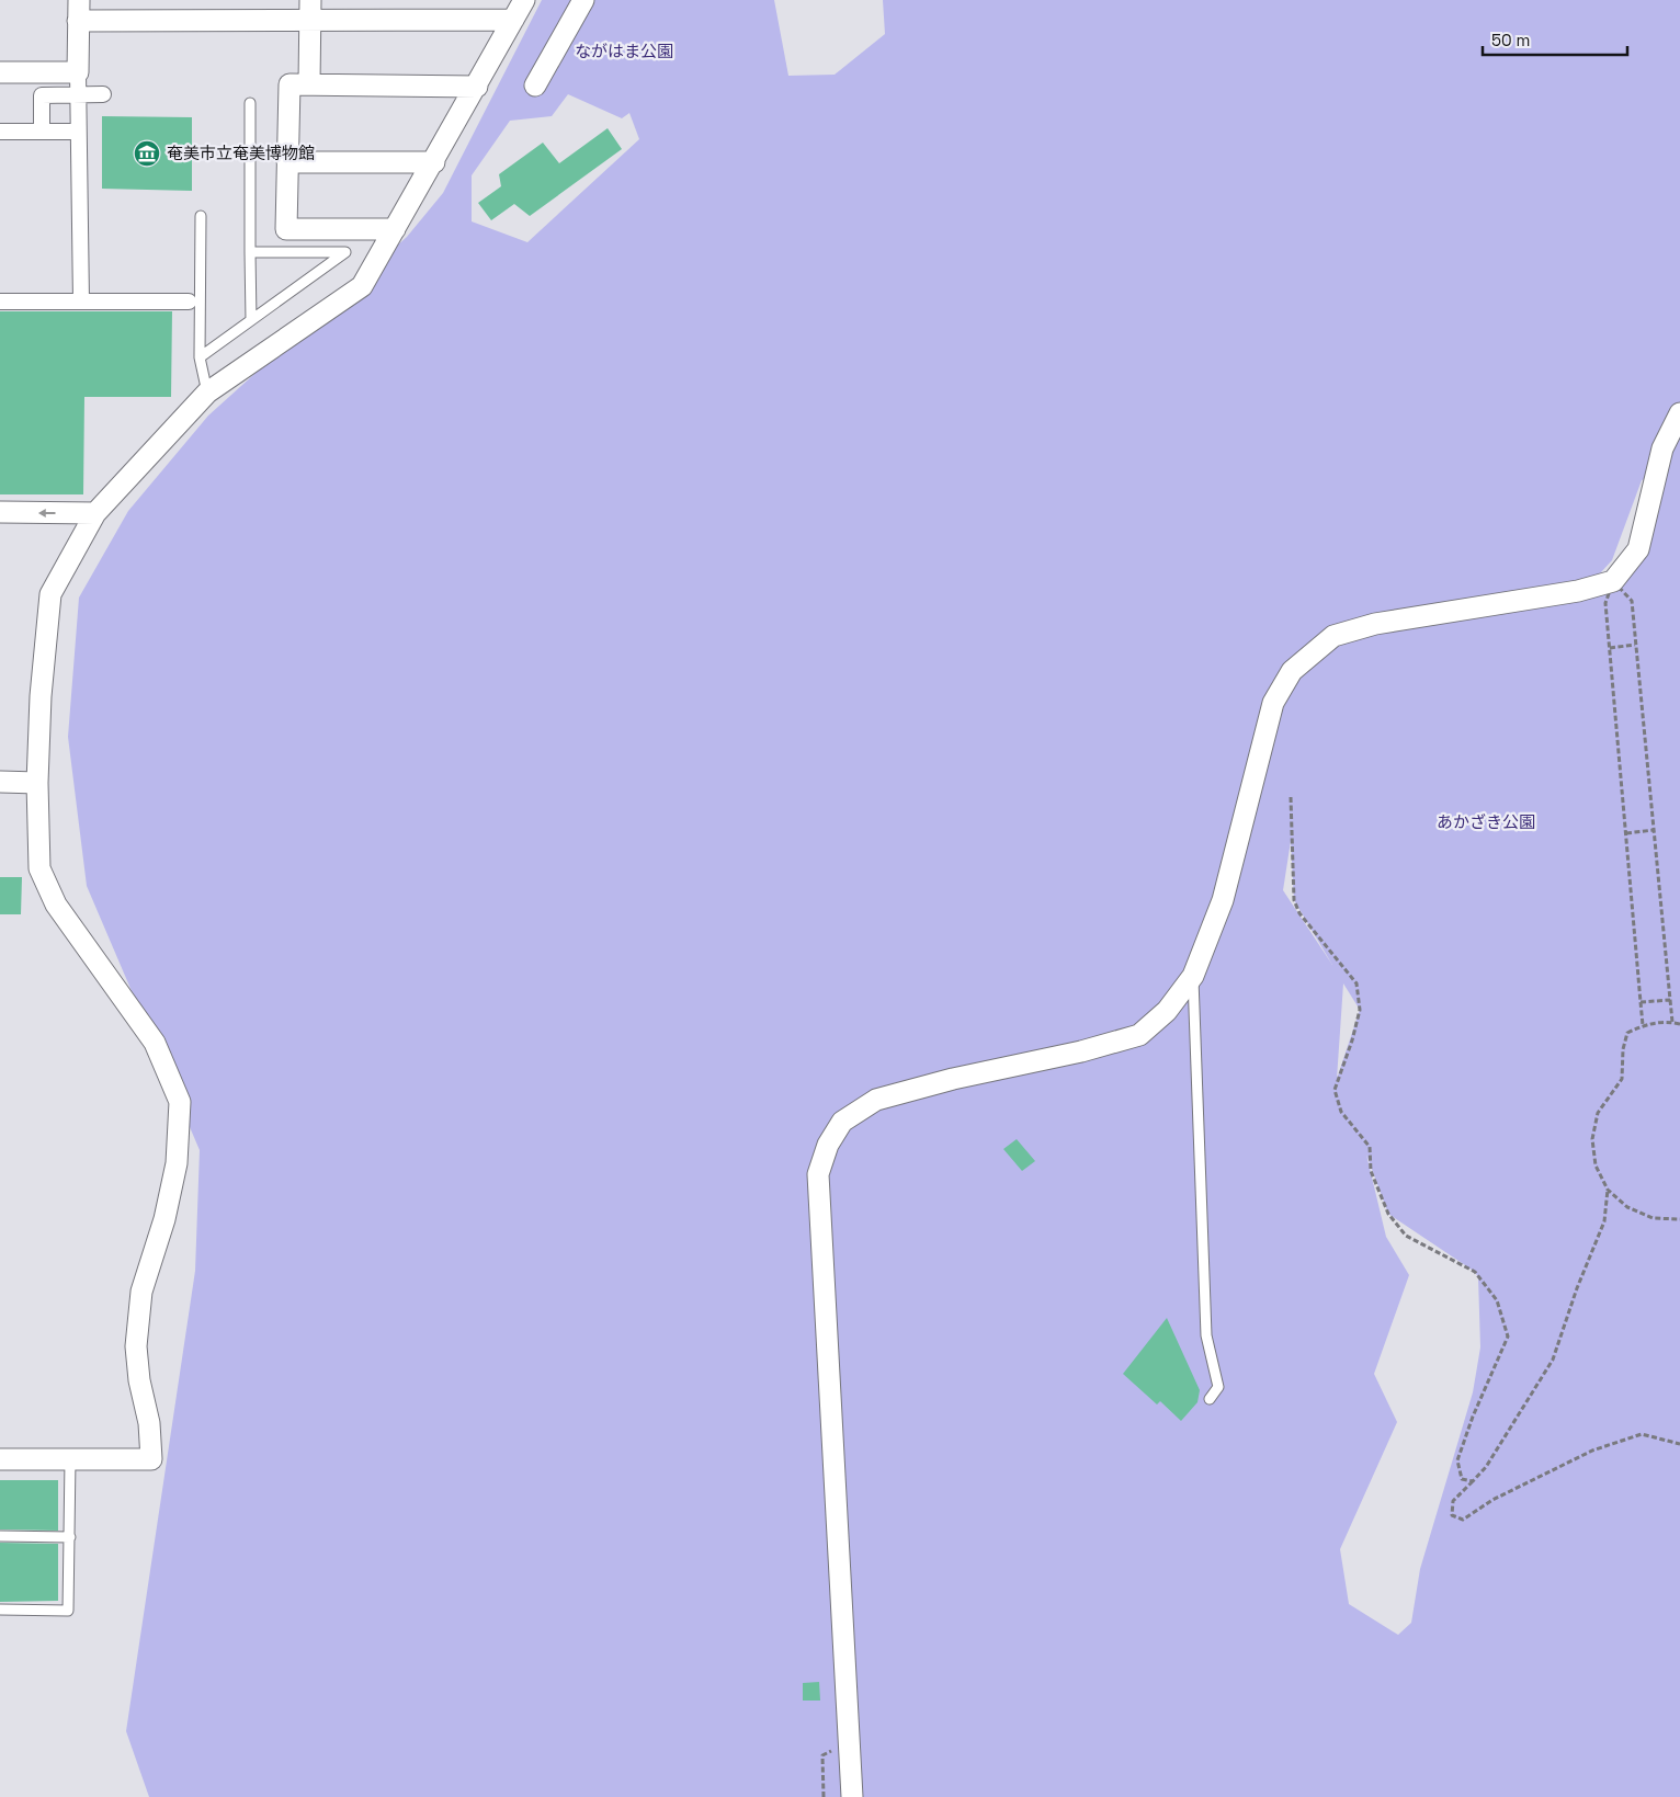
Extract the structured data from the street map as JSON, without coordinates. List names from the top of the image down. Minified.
{"parks":["ながはま公園","あかざき公園"],"places":{"museum":["奄美市立奄美博物館"]},"scale_bar":"50 m"}
